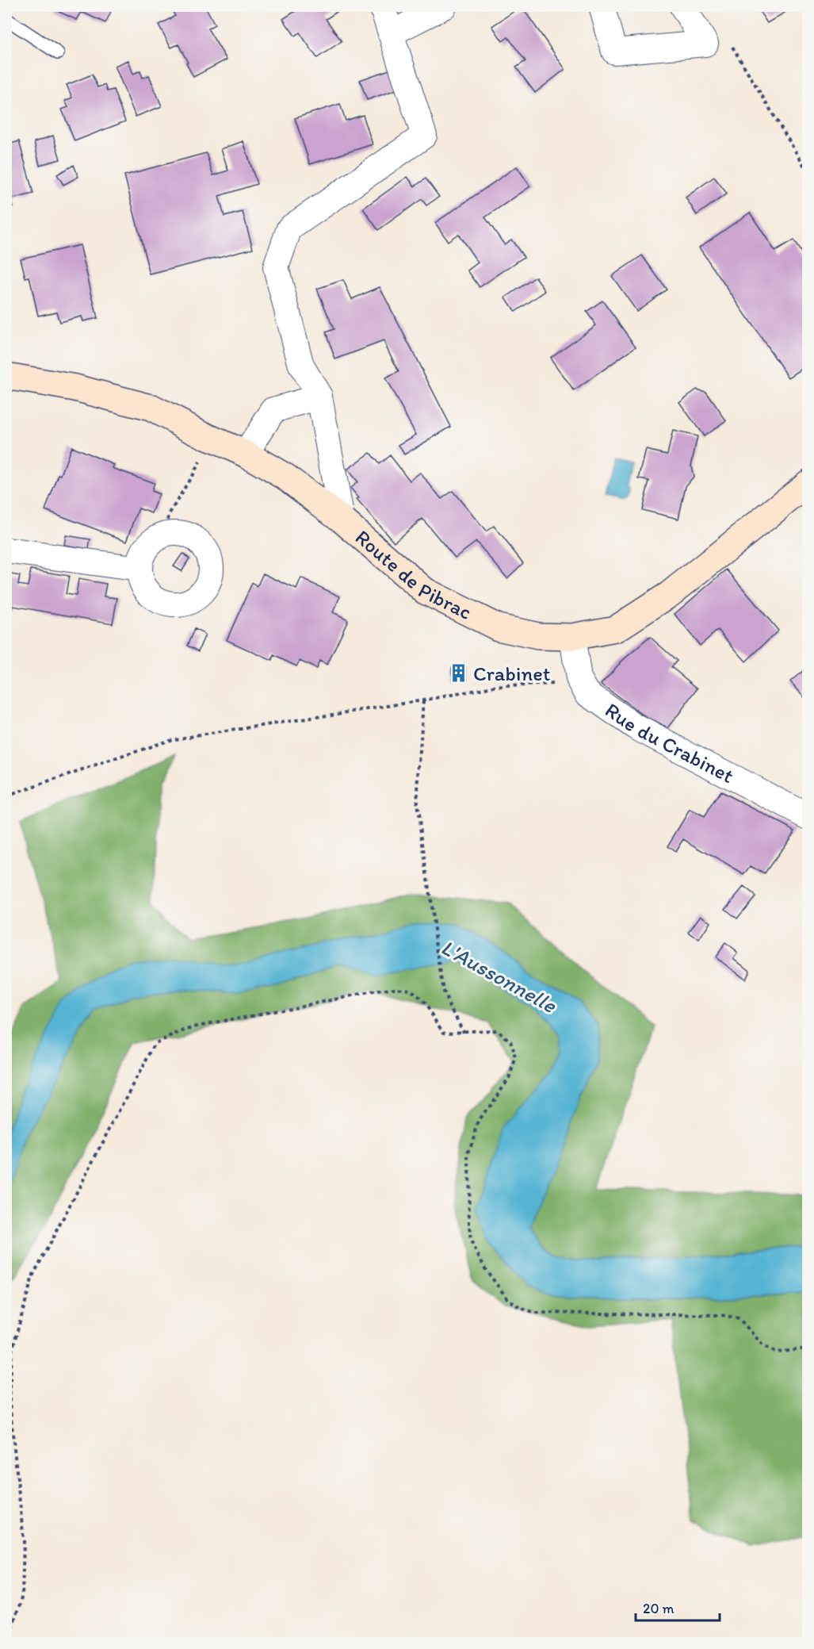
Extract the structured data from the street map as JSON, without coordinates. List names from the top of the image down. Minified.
{"streets":{"main road":["Route de Pibrac"],"street":["Rue du Crabinet"]},"crossings":[["Route de Pibrac","Rue du Crabinet"]],"water":["L'Aussonnelle"],"places":{"building":["Crabinet"]},"scale_bar":"20 m"}
